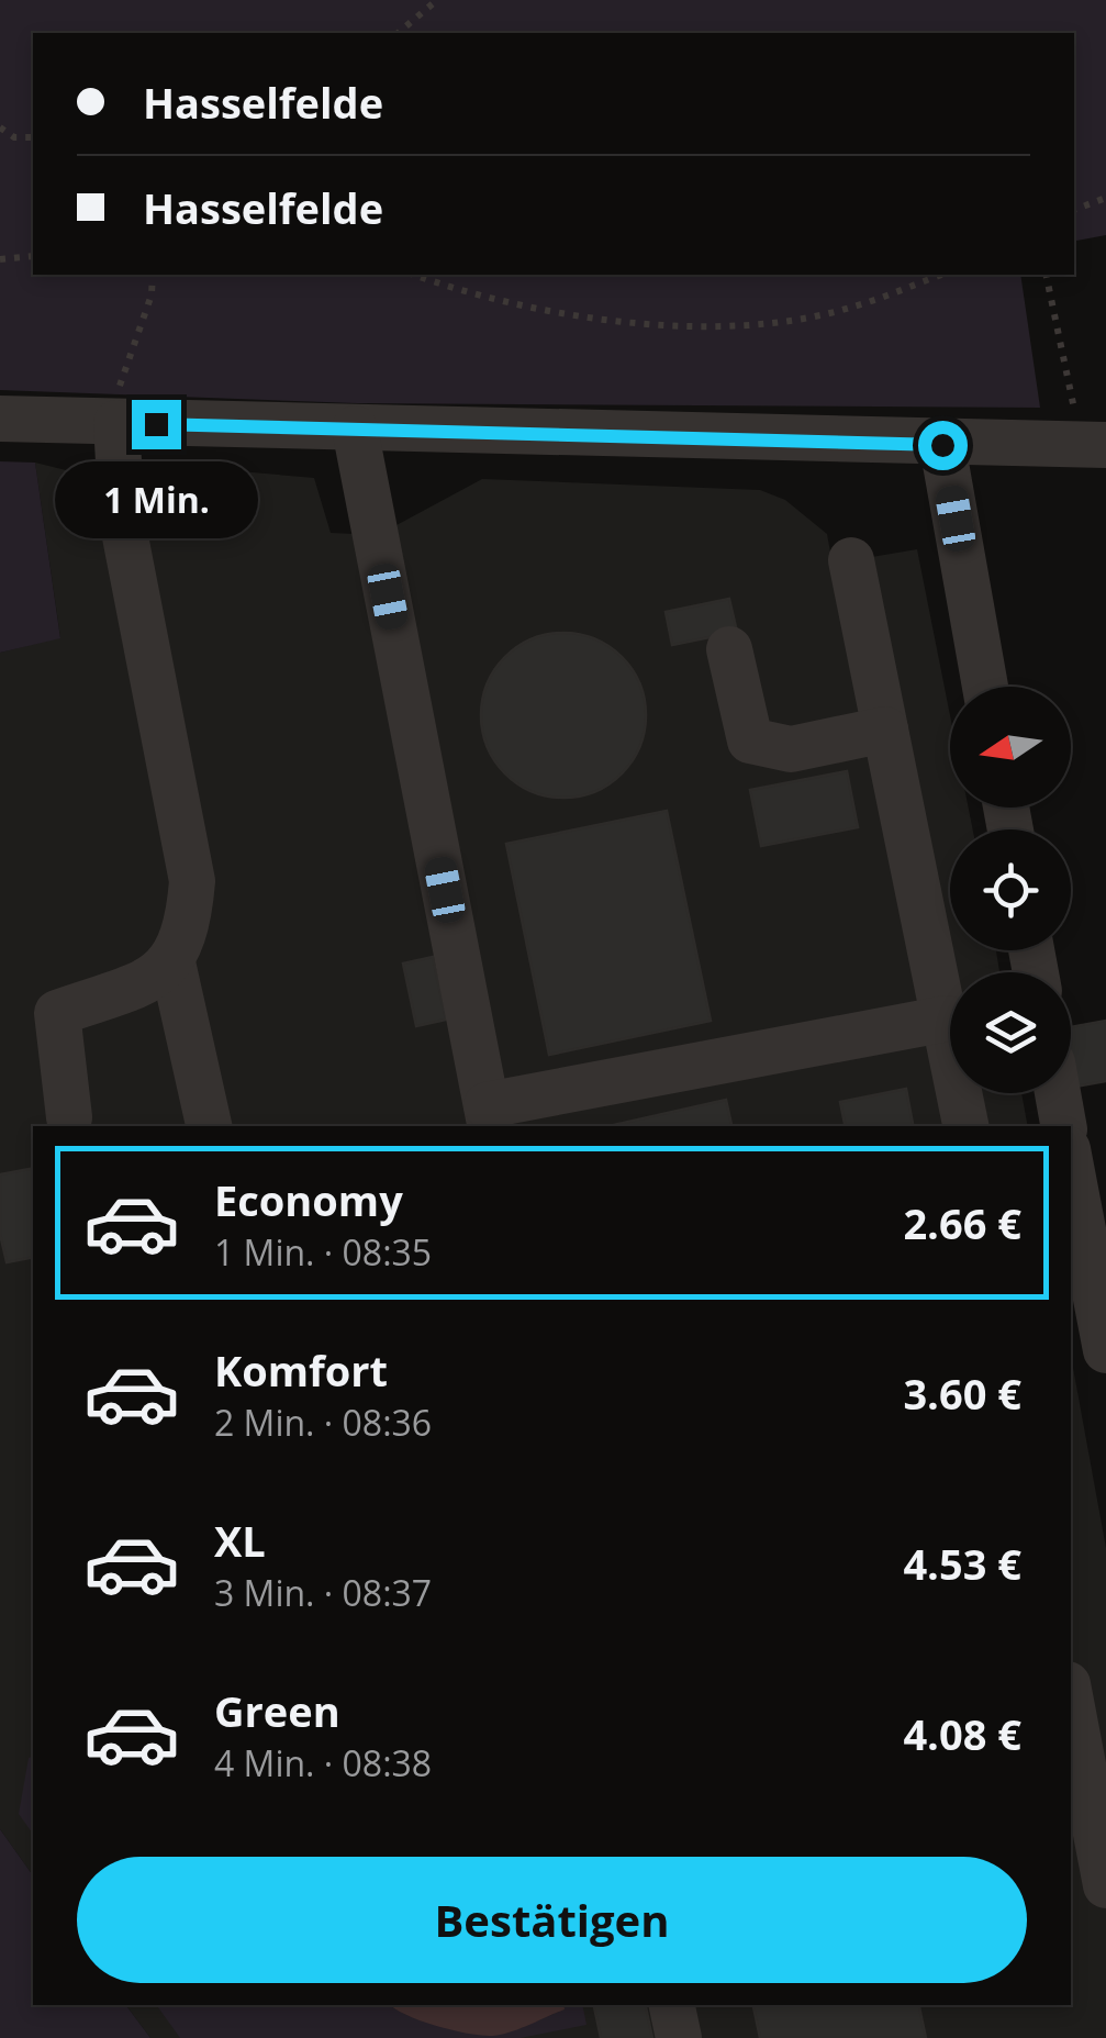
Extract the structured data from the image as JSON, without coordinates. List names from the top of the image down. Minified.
{"north":"left","page":{"banner":["Hasselfelde","Hasselfelde"],"bubble":"1 Min.","list":[{"name":"Economy","note":"1 Min. · 08:35","value":"2.66 €"},{"name":"Komfort","note":"2 Min. · 08:36","value":"3.60 €"},{"name":"XL","note":"3 Min. · 08:37","value":"4.53 €"},{"name":"Green","note":"4 Min. · 08:38","value":"4.08 €"}],"buttons":"Bestätigen"}}
